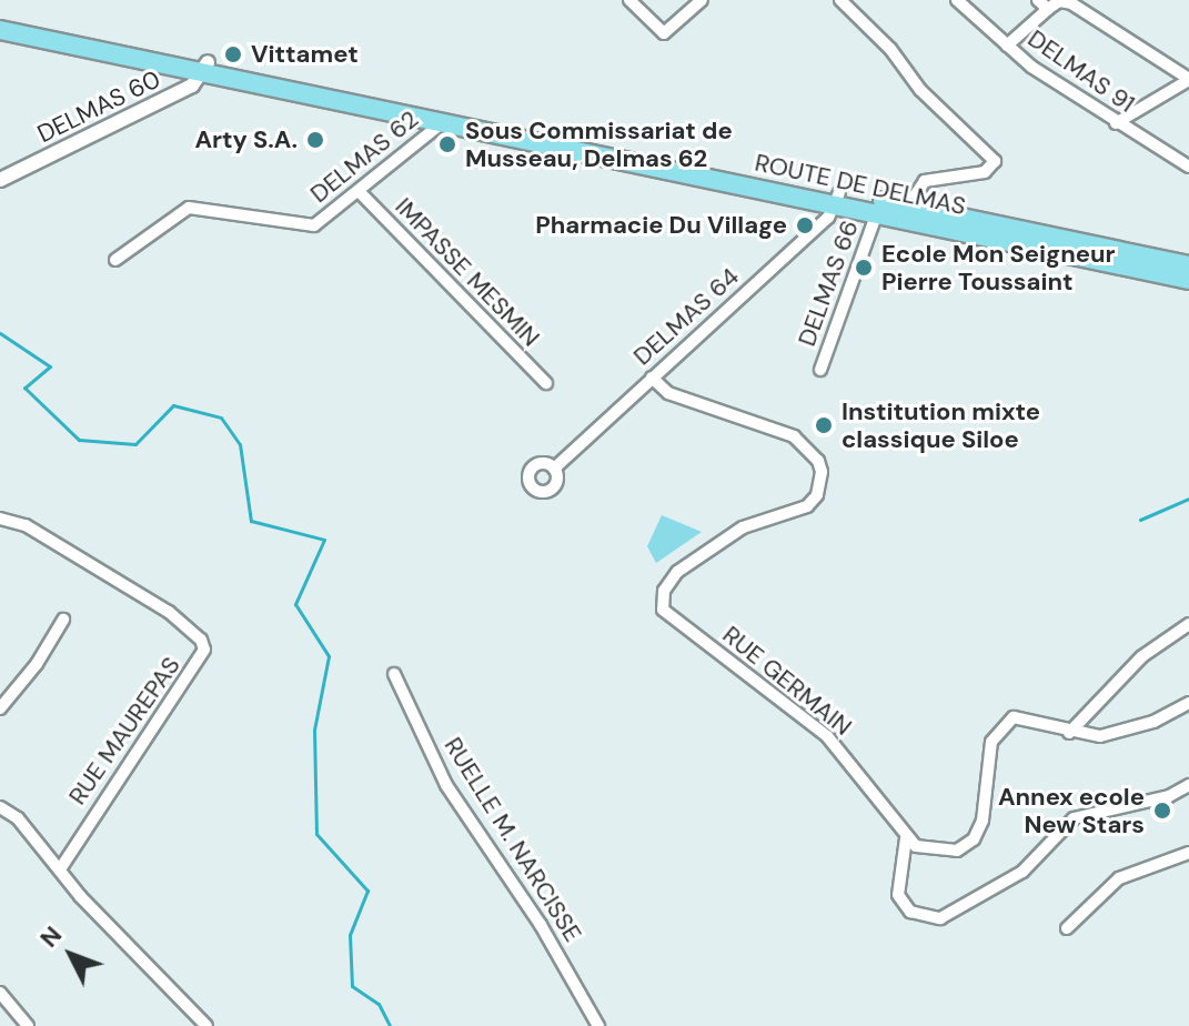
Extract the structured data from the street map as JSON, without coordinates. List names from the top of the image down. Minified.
{"streets":{"main road":["ROUTE DE DELMAS"],"street":["DELMAS 91","DELMAS 60","DELMAS 62","IMPASSE MESMIN","DELMAS 66","DELMAS 64","RUE GERMAIN","RUE MAUREPAS","RUELLE M. NARCISSE"]},"crossings":[["DELMAS 60","ROUTE DE DELMAS"],["DELMAS 62","ROUTE DE DELMAS"],["DELMAS 62","IMPASSE MESMIN"],["ROUTE DE DELMAS","DELMAS 66"],["ROUTE DE DELMAS","DELMAS 64"],["DELMAS 64","RUE GERMAIN"]],"places":["Vittamet","Arty S.A.","Sous Commissariat de Musseau, Delmas 62","Pharmacie Du Village","Ecole Mon Seigneur Pierre Toussaint","Institution mixte classique Siloe","Annex ecole New Stars"],"north":"top left"}
